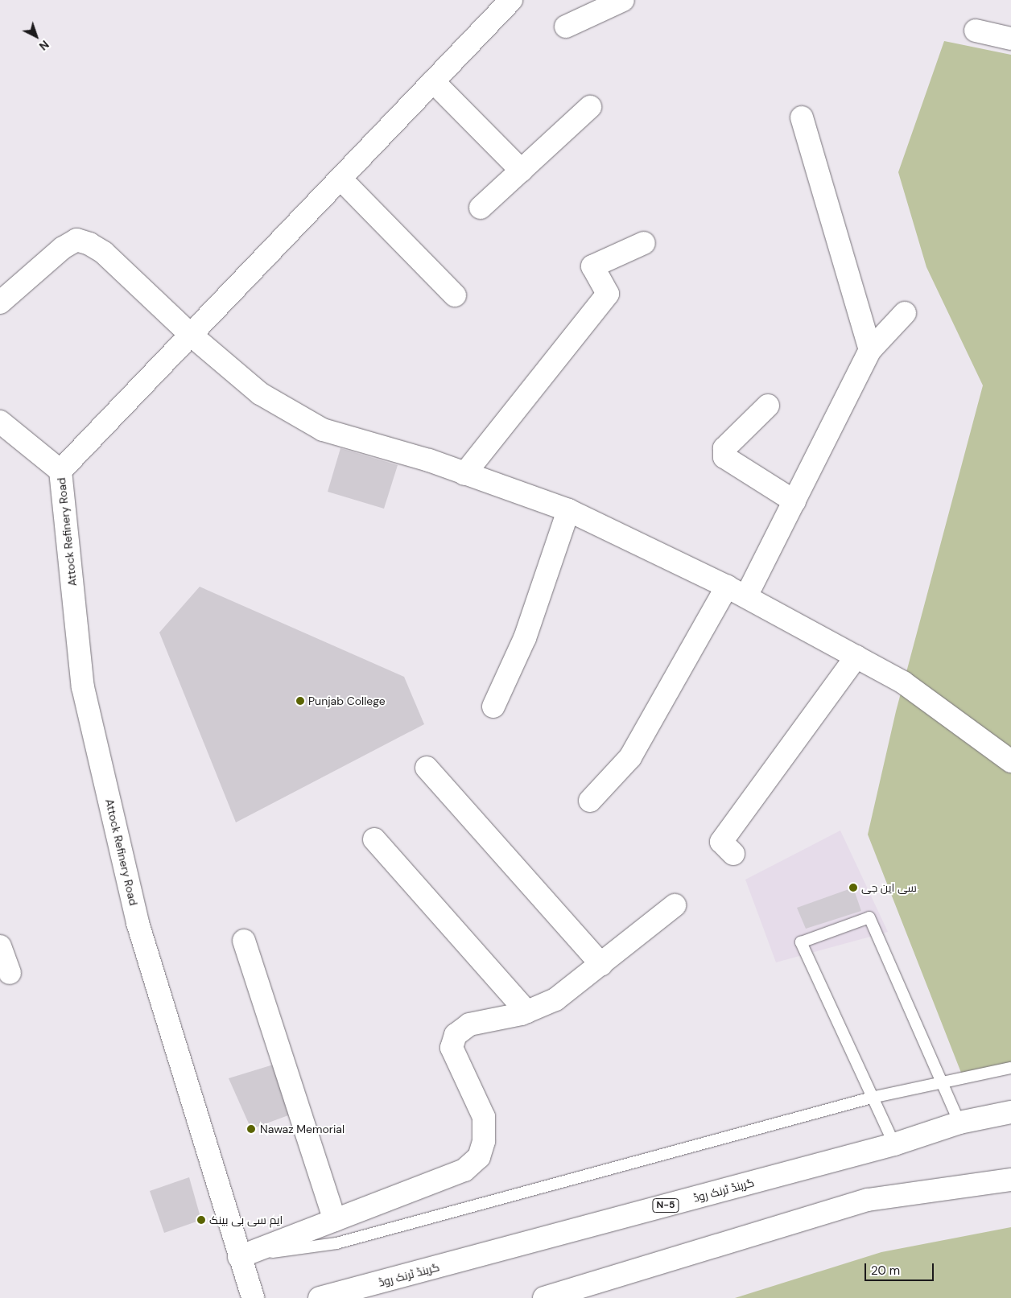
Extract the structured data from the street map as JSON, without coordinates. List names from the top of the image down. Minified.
{"streets":{"main road":["Attock Refinery Road","گرینڈ ٹرنک روڈ","N-5"]},"places":["Punjab College","سی این جی","Nawaz Memorial","ایم سی بی بینک"],"scale_bar":"20 m","north":"bottom right"}
